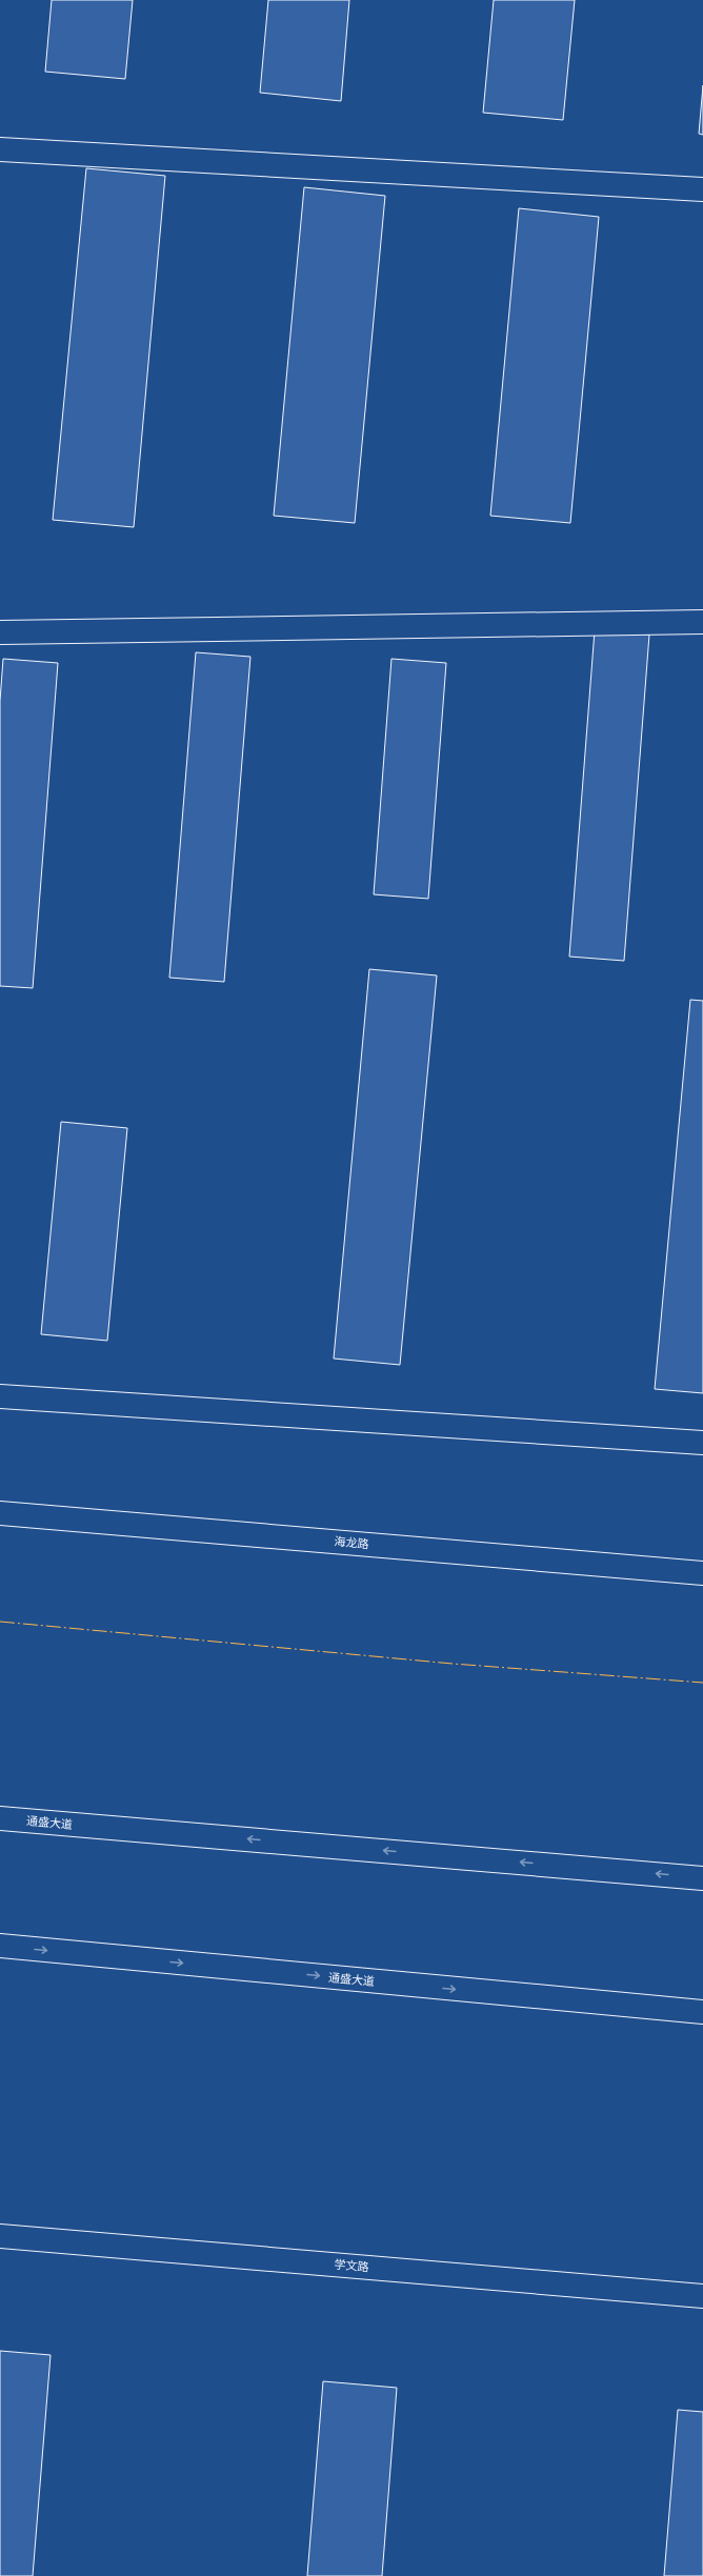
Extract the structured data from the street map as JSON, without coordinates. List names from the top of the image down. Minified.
{"streets":{"street":["海龙路","通盛大道","学文路"]}}
